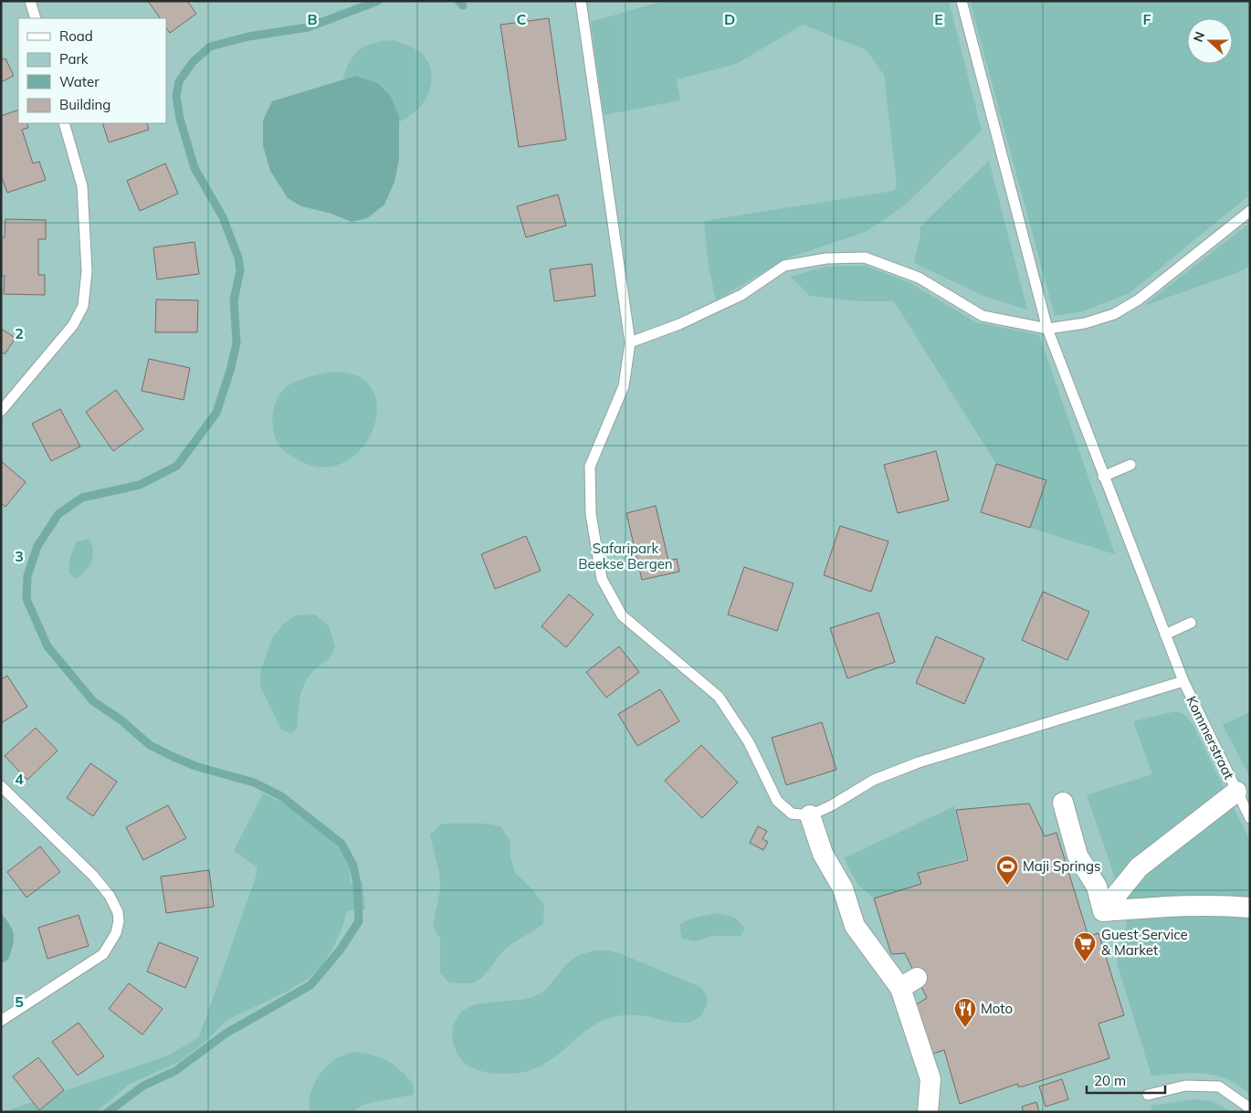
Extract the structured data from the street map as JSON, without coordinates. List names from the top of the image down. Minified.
{"streets":{"lane":["Kommerstraat"]},"parks":["Safaripark Beekse Bergen"],"places":{"sports":["Maji Springs"],"supermarket":["Guest Service & Market"],"restaurant":["Moto"]},"legend":["Road","Park","Water","Building"],"scale_bar":"20 m","north":"left","grid":{"columns":["B","C","D","E","F"],"rows":["2","3","4","5"]}}
